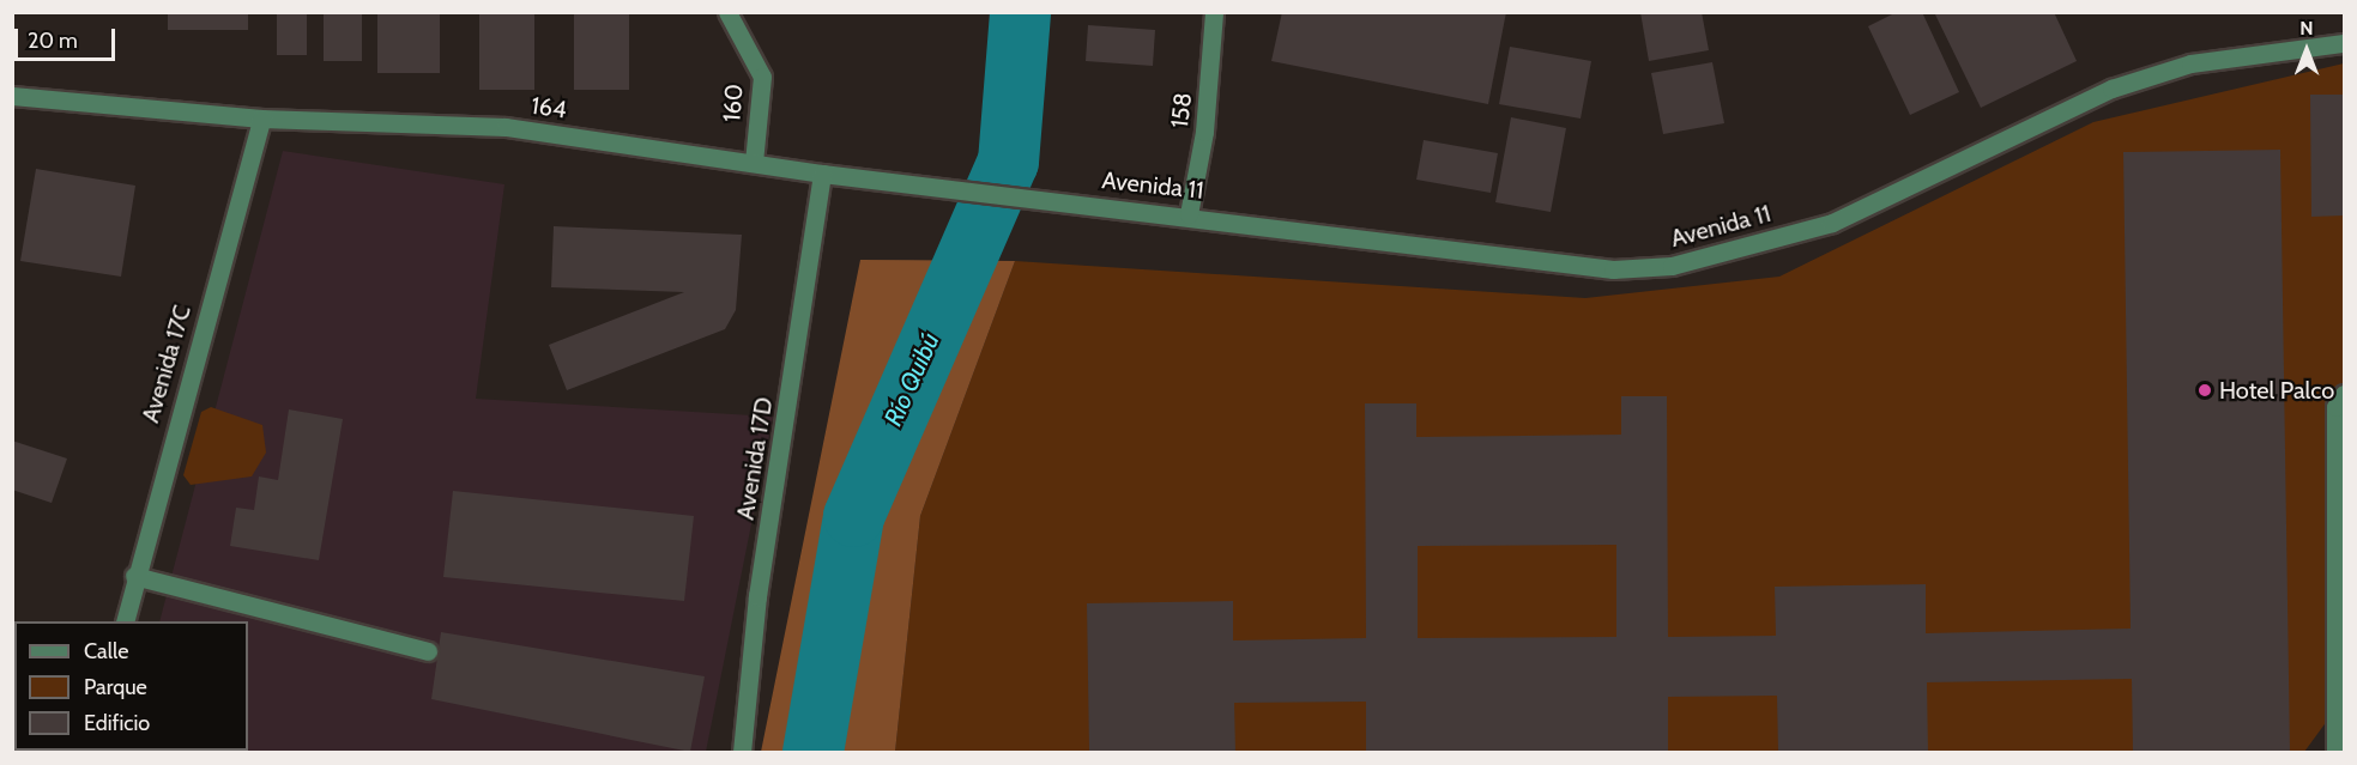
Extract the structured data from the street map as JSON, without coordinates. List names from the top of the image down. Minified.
{"streets":{"street":["160","164","158","Avenida 11","Avenida 17C","Avenida 17D"]},"crossings":[["160","164"],["164","Avenida 11"],["164","Avenida 17C"],["164","Avenida 17D"],["158","Avenida 11"]],"water":["Río Quibú"],"places":["Hotel Palco"],"legend":["Calle","Parque","Edificio"],"scale_bar":"20 m","north":"top"}
